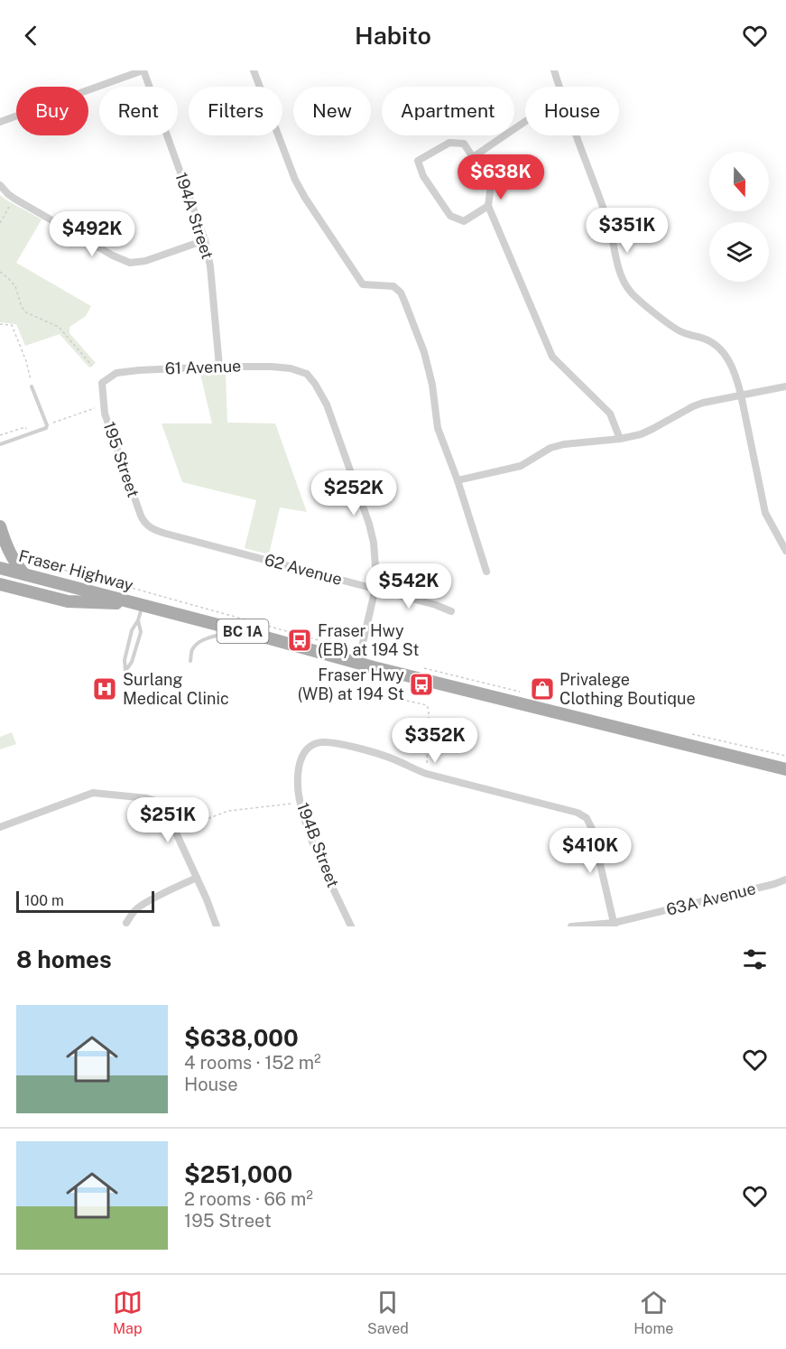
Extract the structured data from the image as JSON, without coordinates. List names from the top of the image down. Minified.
{"streets":{"main road":["Fraser Highway","BC 1A"],"street":["194A Street","61 Avenue","195 Street","62 Avenue","194B Street","63A Avenue"]},"crossings":[["194A Street","61 Avenue"],["61 Avenue","195 Street"],["61 Avenue","62 Avenue"],["195 Street","62 Avenue"]],"places":{"bus stop":["Fraser Hwy (EB) at 194 St","Fraser Hwy (WB) at 194 St"],"hospital":["Surlang Medical Clinic"],"shop":["Privalege Clothing Boutique"]},"scale_bar":"100 m","north":"bottom","page":{"header":"Habito","chip":["Buy","Rent","Filters","New","Apartment","House"],"price":["$638K","$351K","$492K","$252K","$542K","$352K","$251K","$410K"],"scale":"100 m","heading":"8 homes","list":[{"name":"$638,000","note":"4 rooms · 152 m² · House"},{"name":"$251,000","note":"2 rooms · 66 m² · 195 Street"}],"tabs":["Map","Saved","Home"]}}
